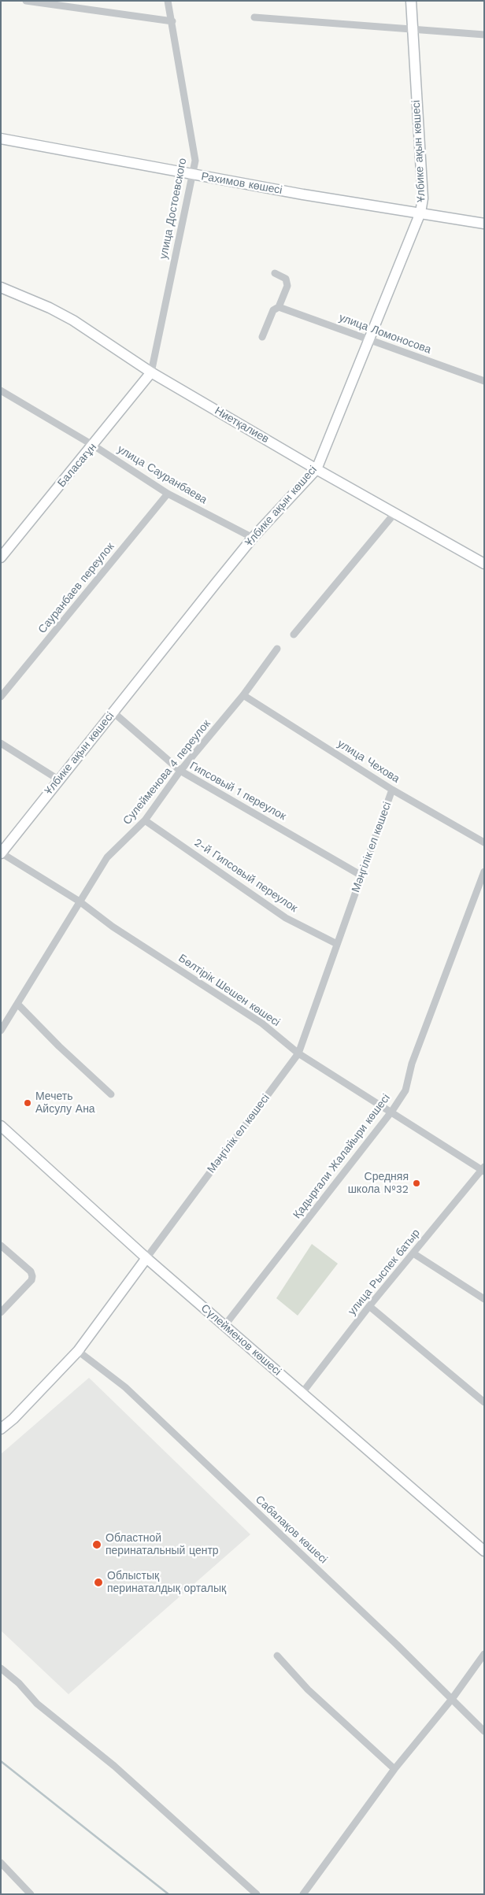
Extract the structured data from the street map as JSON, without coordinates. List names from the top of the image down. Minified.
{"streets":{"main road":["Ұлбике ақын көшесі","Рахимов көшесі","Ниетқалиев","Баласағұн","Мәңгілік ел көшесі","Сүлейменов көшесі"],"street":["улица Достоевского","улица Ломоносова","улица Сауранбаева","Сауранбаев переулок","улица Чехова","Сулейменова 4 переулок","Гипсовый 1 переулок","2-й Гипсовый переулок","Бөлтірік Шешен көшесі","Қадырғали Жалайыри көшесі","улица Рыспек батыр","Сабалақов көшесі"]},"crossings":[["Ұлбике ақын көшесі","Рахимов көшесі"],["Ұлбике ақын көшесі","улица Ломоносова"],["Ұлбике ақын көшесі","Ниетқалиев"],["Ұлбике ақын көшесі","улица Сауранбаева"],["Ұлбике ақын көшесі","Гипсовый 1 переулок"],["Ұлбике ақын көшесі","Бөлтірік Шешен көшесі"],["Рахимов көшесі","улица Достоевского"],["улица Достоевского","Ниетқалиев"],["улица Достоевского","Баласағұн"],["Ниетқалиев","Баласағұн"],["Баласағұн","улица Сауранбаева"],["улица Сауранбаева","Сауранбаев переулок"],["улица Чехова","Сулейменова 4 переулок"],["улица Чехова","Мәңгілік ел көшесі"],["Сулейменова 4 переулок","Гипсовый 1 переулок"],["Сулейменова 4 переулок","2-й Гипсовый переулок"],["Сулейменова 4 переулок","Бөлтірік Шешен көшесі"],["Гипсовый 1 переулок","Мәңгілік ел көшесі"],["Мәңгілік ел көшесі","2-й Гипсовый переулок"],["Мәңгілік ел көшесі","Бөлтірік Шешен көшесі"],["Мәңгілік ел көшесі","Сүлейменов көшесі"],["Мәңгілік ел көшесі","Сабалақов көшесі"],["Бөлтірік Шешен көшесі","Қадырғали Жалайыри көшесі"],["Бөлтірік Шешен көшесі","улица Рыспек батыр"],["Қадырғали Жалайыри көшесі","Сүлейменов көшесі"],["улица Рыспек батыр","Сүлейменов көшесі"]],"places":["Мечеть Айсулу Ана","Средняя школа №32","Областной перинатальный центр","Облыстық перинаталдық орталық"]}
